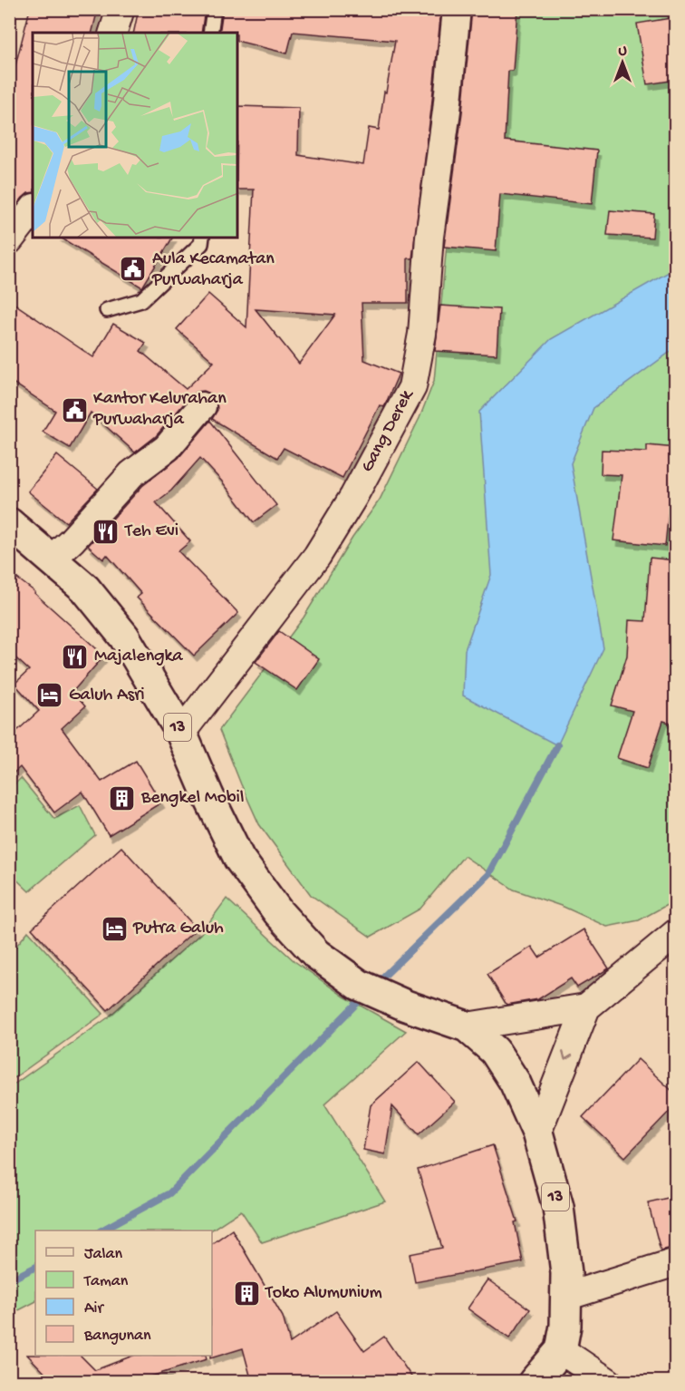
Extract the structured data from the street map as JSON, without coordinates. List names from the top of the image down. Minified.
{"streets":{"highway":["13"],"street":["Gang Derek"]},"crossings":[["Gang Derek","13"]],"places":{"public building":["Aula Kecamatan Purwaharja","Kantor Kelurahan Purwaharja"],"restaurant":["Teh Evi","Majalengka"],"hotel":["Galuh Asri","Putra Galuh"],"building":["Bengkel Mobil","Toko Alumunium"]},"legend":["Jalan","Taman","Air","Bangunan"],"north":"top"}
